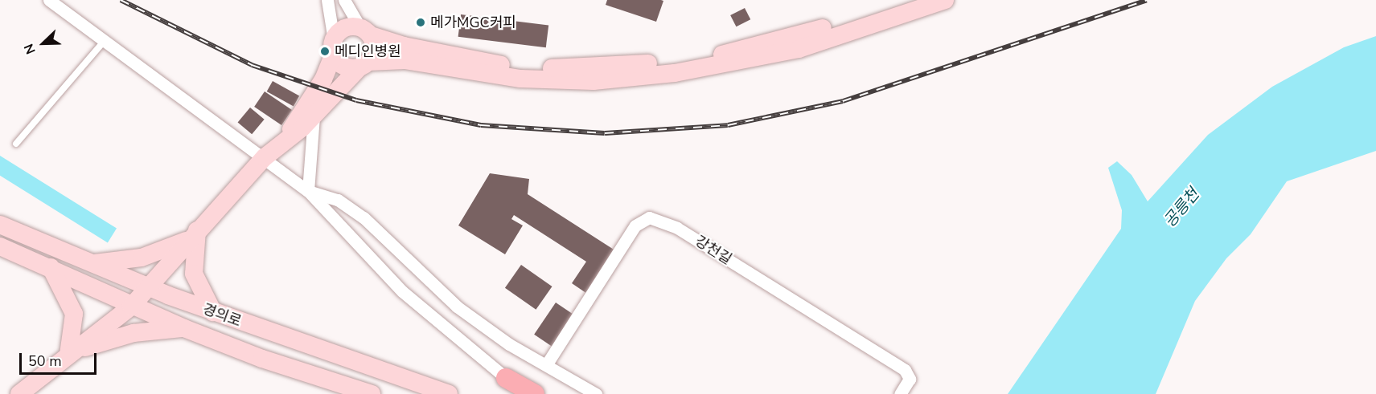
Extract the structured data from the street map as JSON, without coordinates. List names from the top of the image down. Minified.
{"streets":{"street":["강천길","경의로"]},"water":["공릉천"],"places":["메가MGC커피","메디인병원"],"scale_bar":"50 m","north":"bottom left"}
